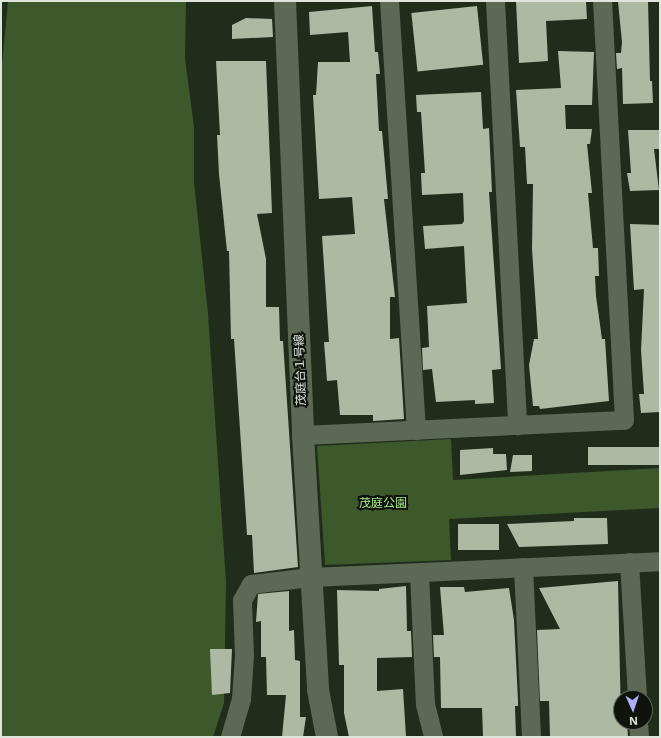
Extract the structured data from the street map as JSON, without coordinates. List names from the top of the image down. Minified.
{"streets":{"street":["茂庭台１号線"]},"parks":["茂庭公園"],"north":"bottom"}
